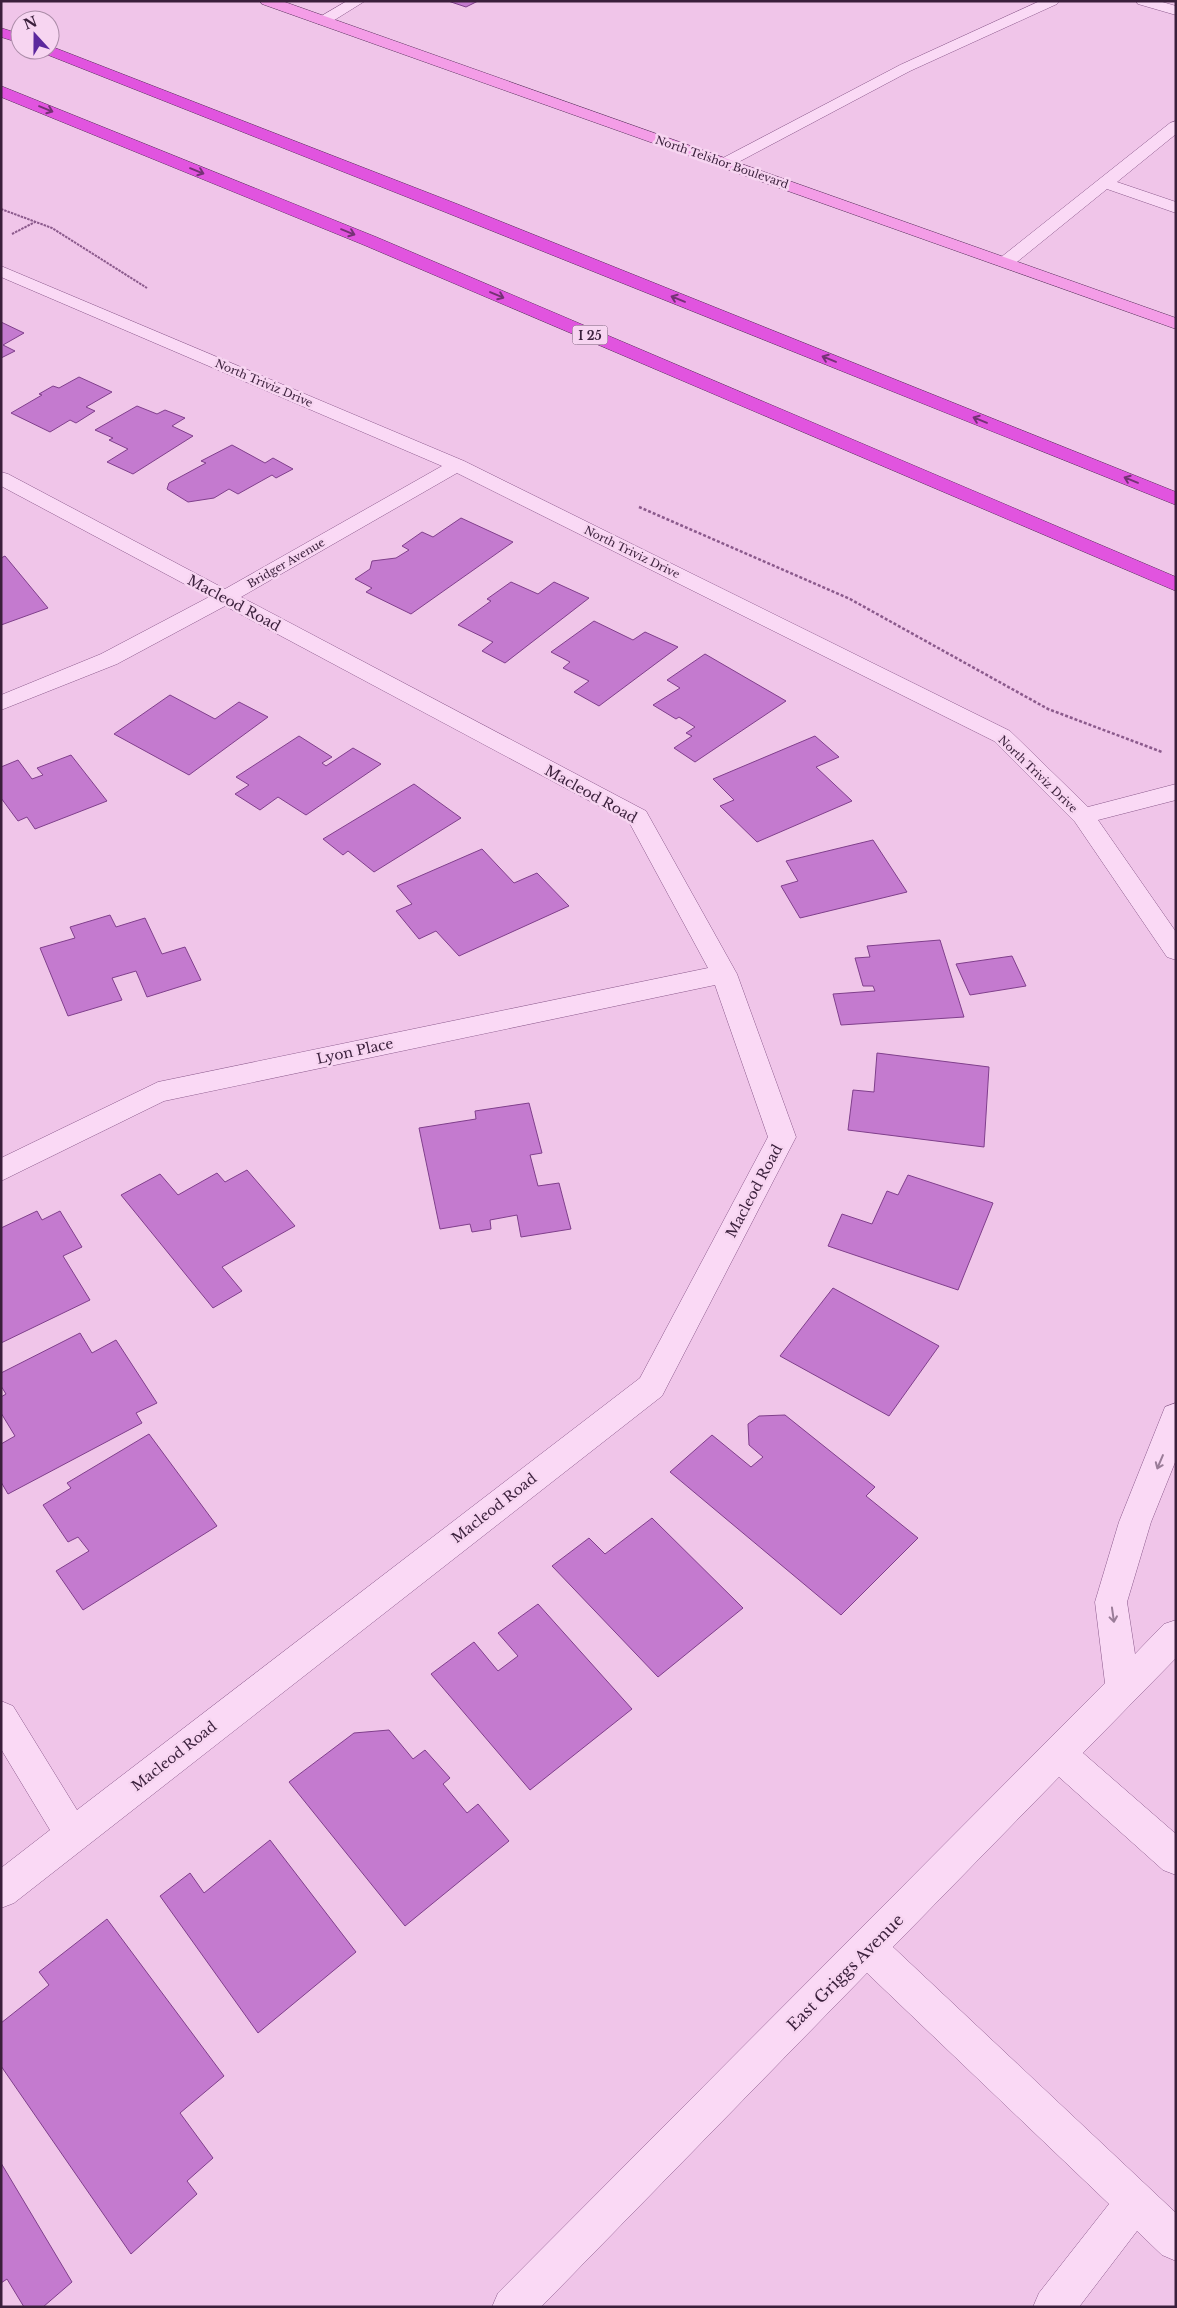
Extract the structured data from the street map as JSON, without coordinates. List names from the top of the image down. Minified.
{"streets":{"highway":["I 25"],"main road":["North Telshor Boulevard"],"street":["North Triviz Drive","Bridger Avenue","Macleod Road","Lyon Place","East Griggs Avenue"]},"crossings":[["North Triviz Drive","Bridger Avenue"],["Bridger Avenue","Macleod Road"],["Macleod Road","Lyon Place"]],"north":"top"}
